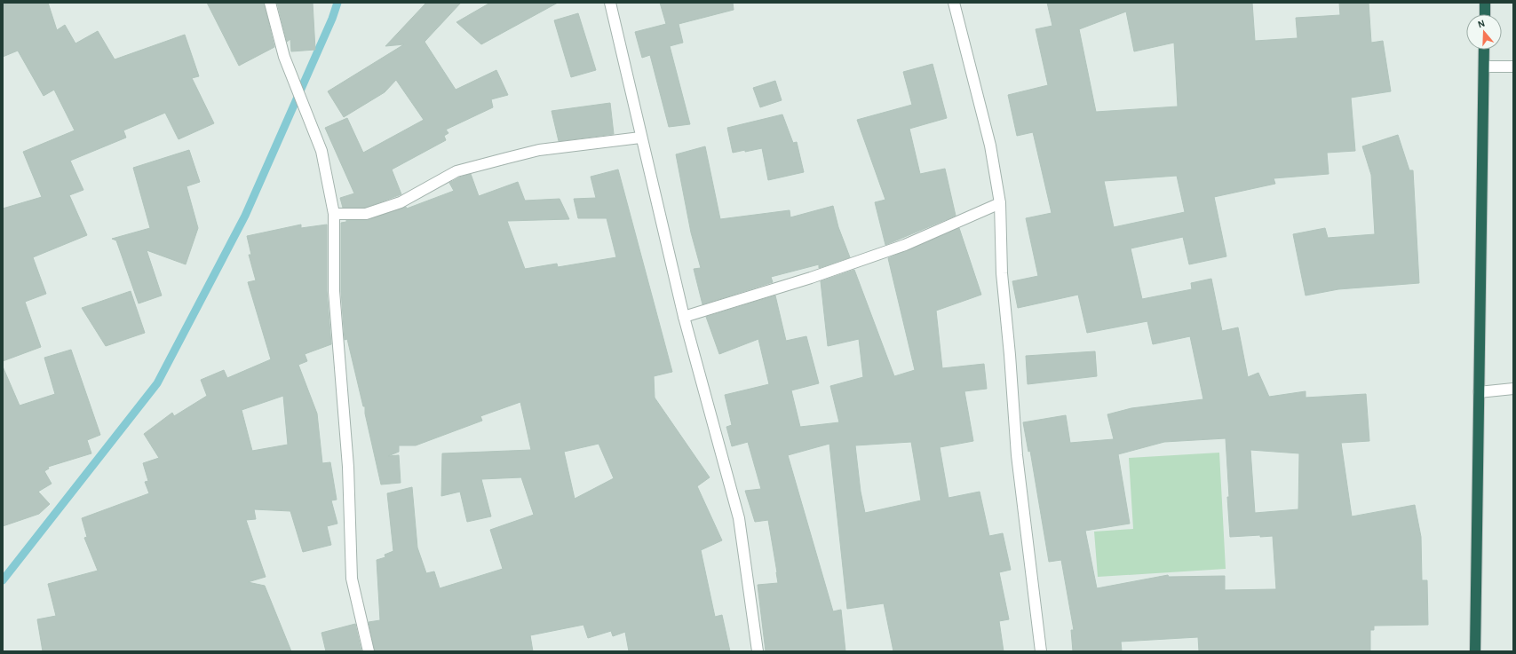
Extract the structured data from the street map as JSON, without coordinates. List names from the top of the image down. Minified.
{"north":"top"}
